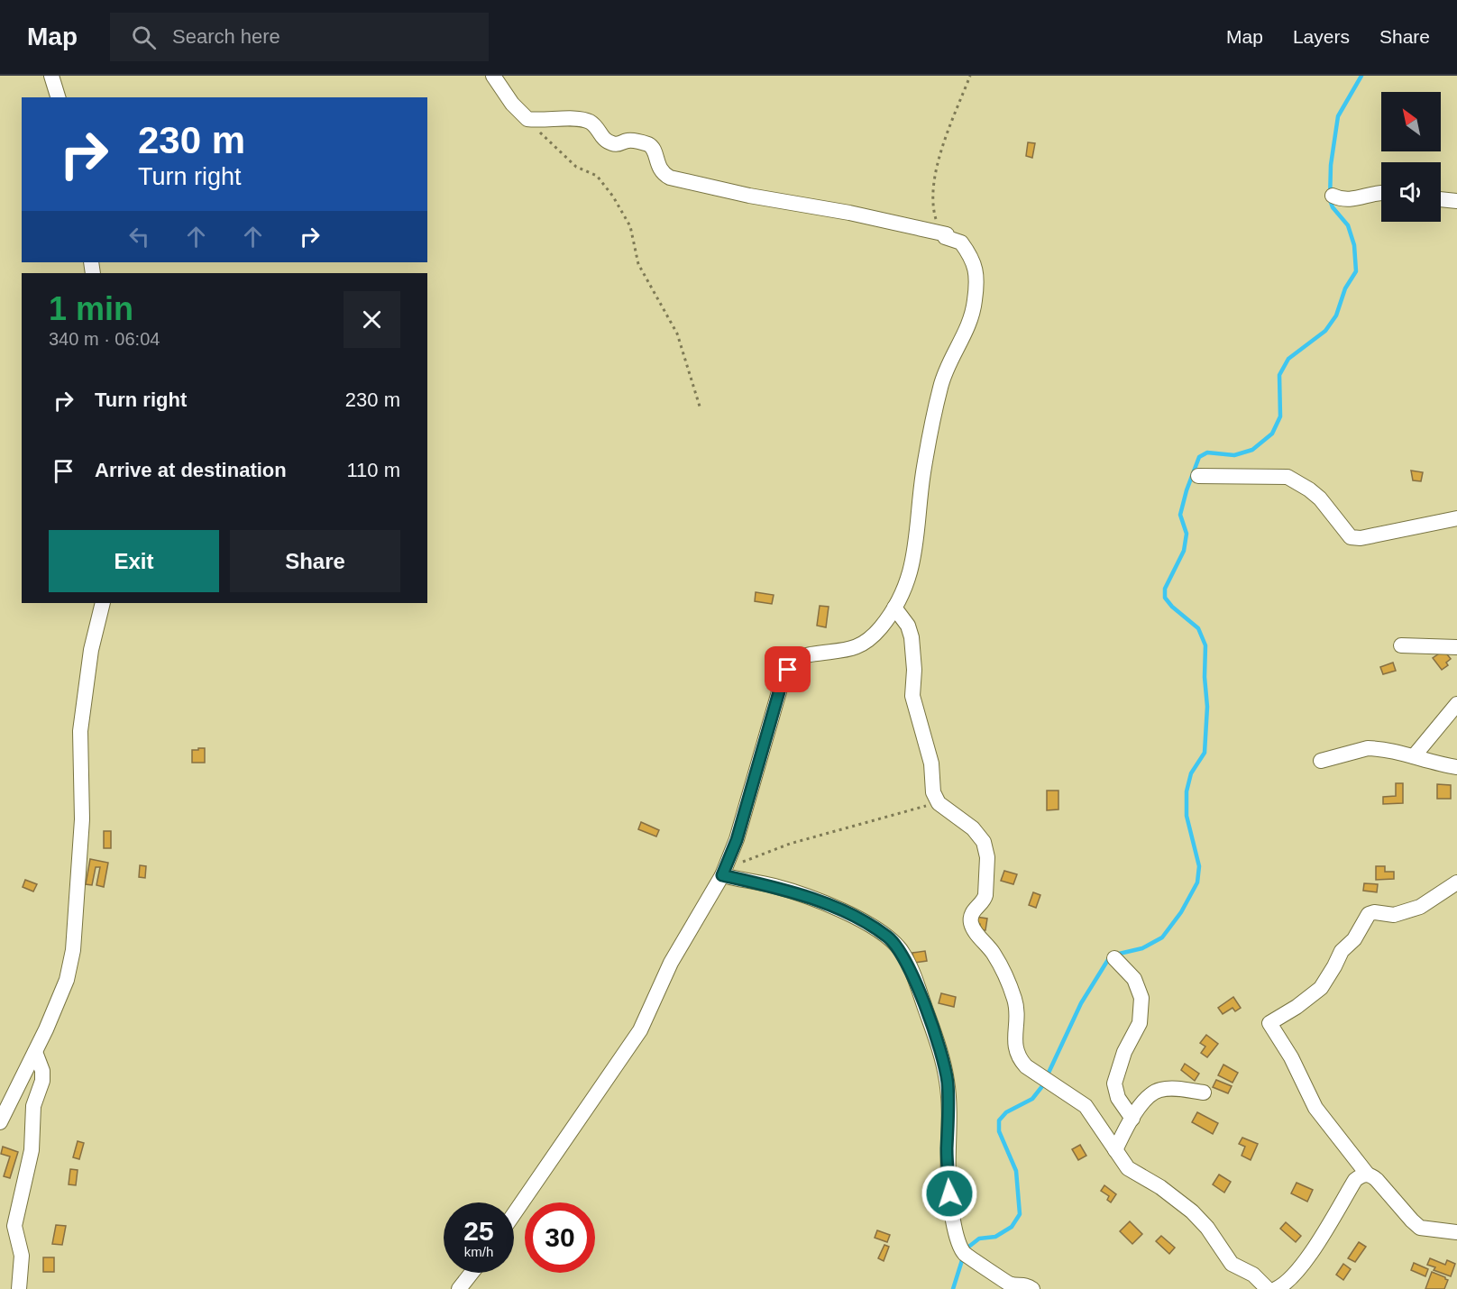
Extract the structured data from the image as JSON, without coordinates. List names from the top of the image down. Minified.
{"north":"top left","page":{"header":"Map","search":"Search here","nav":["Map","Layers","Share"],"turn":["230 m","Turn right"],"heading":["1 min","340 m · 06:04"],"list":[{"name":"Turn right","value":"230 m"},{"name":"Arrive at destination","value":"110 m"}],"buttons":["Exit","Share"],"speed":"25 km/h","limit":"30"}}
